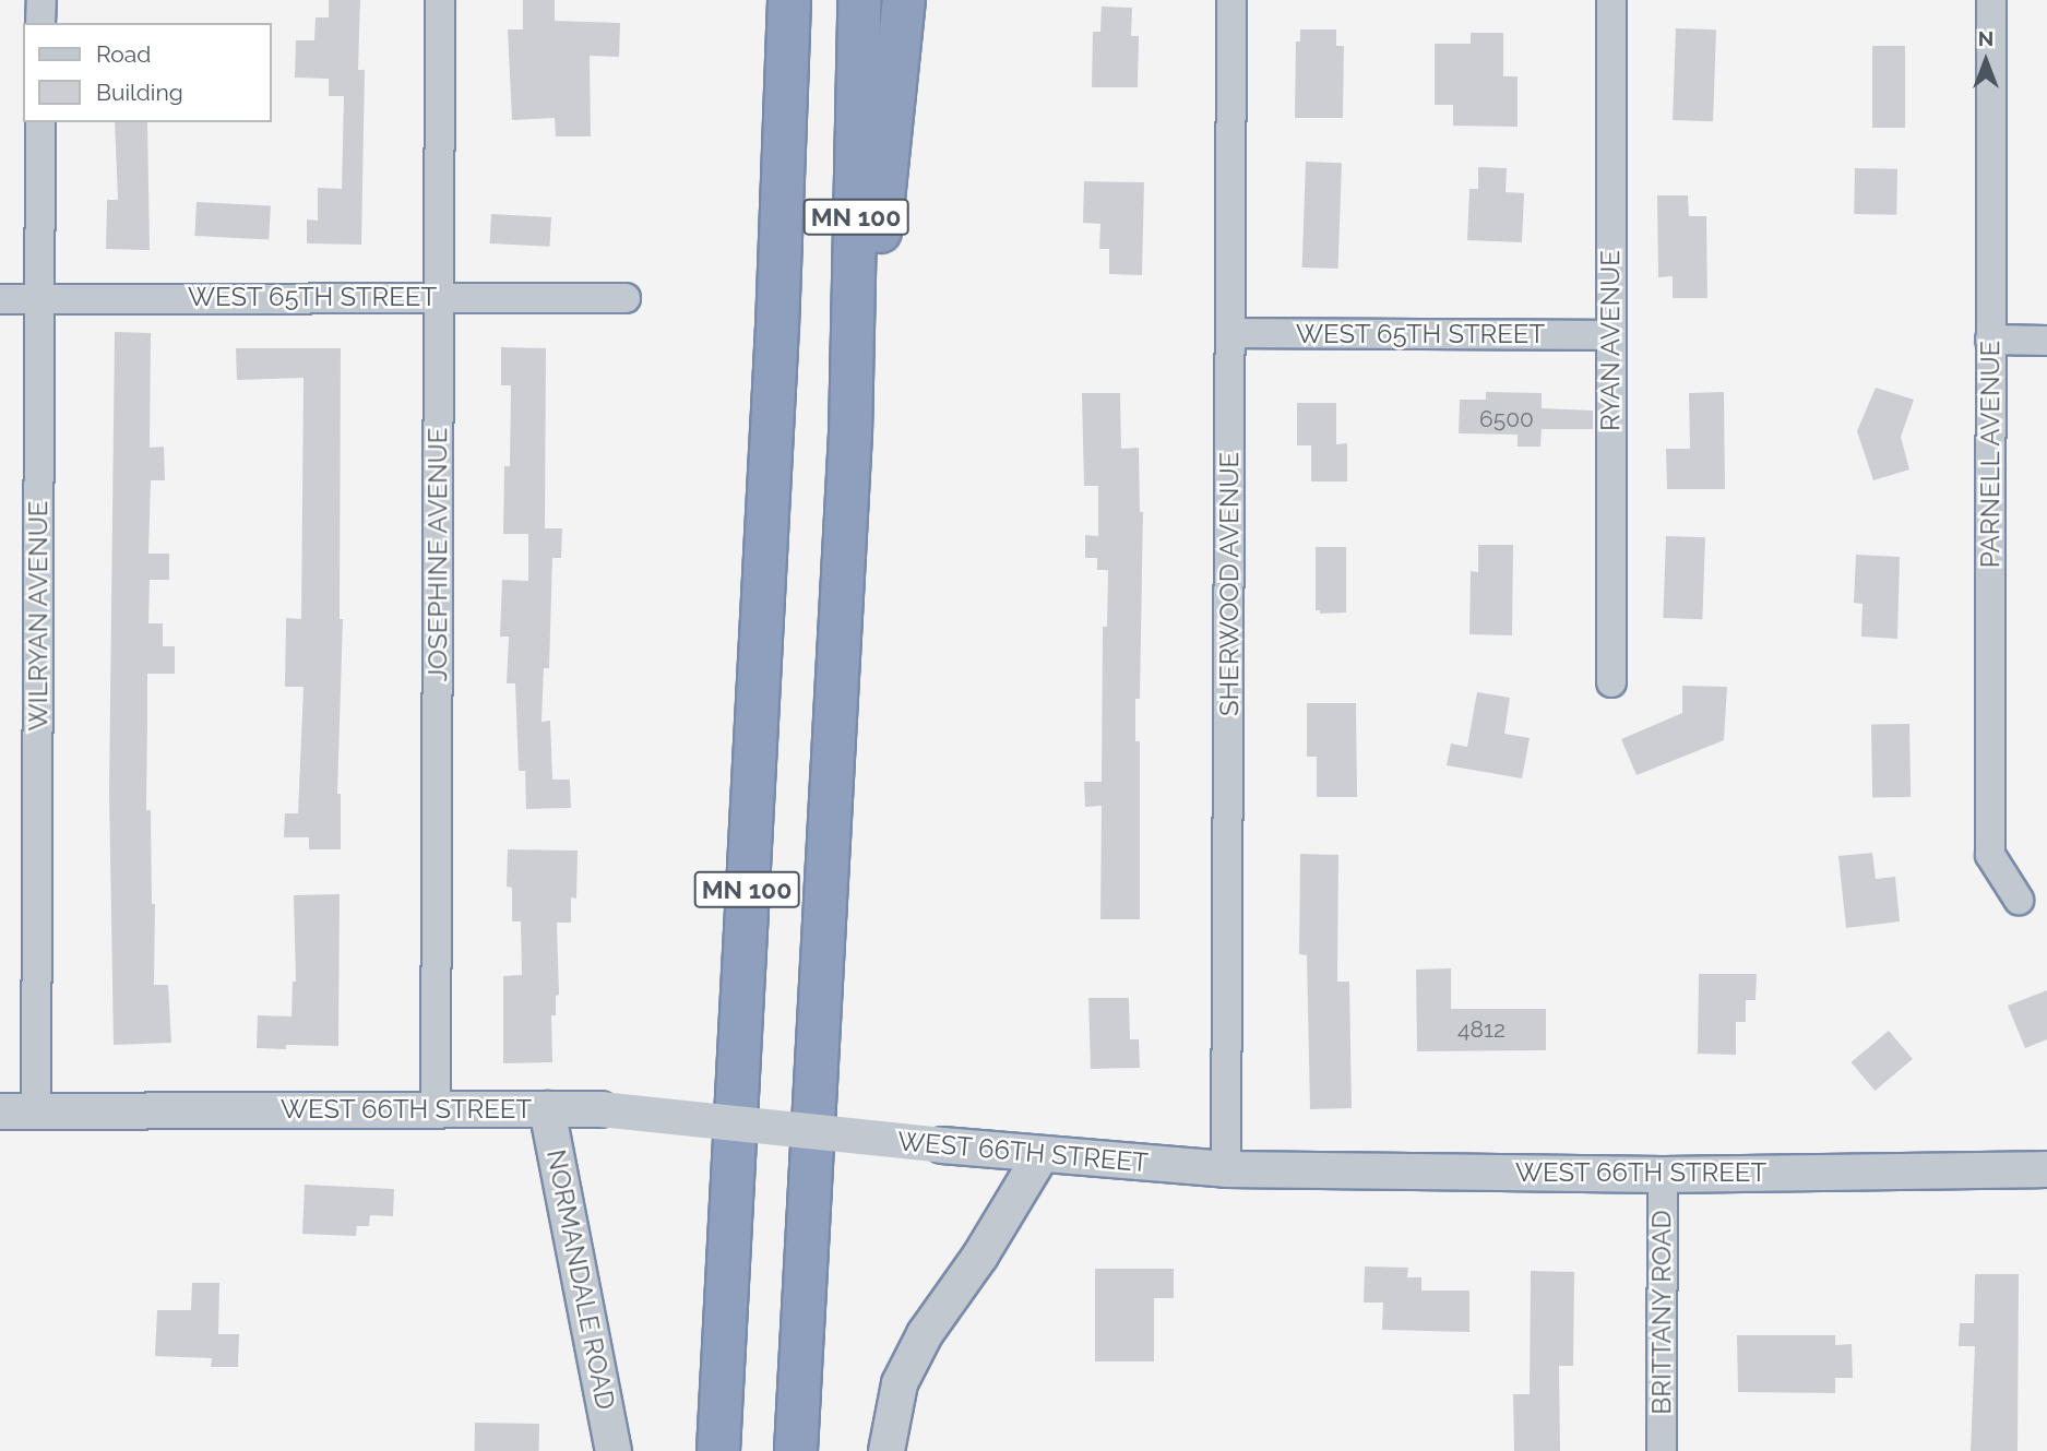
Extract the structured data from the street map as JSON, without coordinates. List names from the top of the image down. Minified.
{"streets":{"highway":["MN 100"],"street":["WEST 65TH STREET","RYAN AVENUE","PARNELL AVENUE","JOSEPHINE AVENUE","SHERWOOD AVENUE","WILRYAN AVENUE","WEST 66TH STREET","NORMANDALE ROAD","BRITTANY ROAD"]},"crossings":[["WEST 65TH STREET","RYAN AVENUE"],["WEST 65TH STREET","JOSEPHINE AVENUE"],["WEST 65TH STREET","SHERWOOD AVENUE"],["WEST 65TH STREET","WILRYAN AVENUE"],["JOSEPHINE AVENUE","WEST 66TH STREET"],["SHERWOOD AVENUE","WEST 66TH STREET"],["WILRYAN AVENUE","WEST 66TH STREET"],["WEST 66TH STREET","NORMANDALE ROAD"],["WEST 66TH STREET","BRITTANY ROAD"]],"house_numbers":["6500","4812"],"legend":["Road","Building"],"north":"top"}
